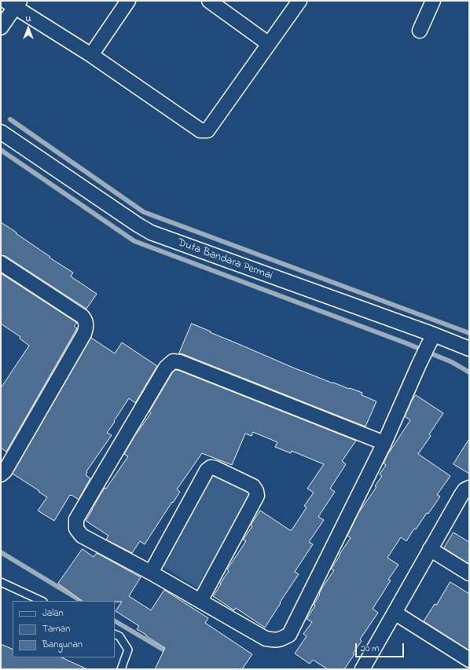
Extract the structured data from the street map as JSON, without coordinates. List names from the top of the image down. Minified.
{"streets":{"street":["Duta Bandara Permai"]},"legend":["Jalan","Taman","Bangunan"],"scale_bar":"20 m","north":"top"}
